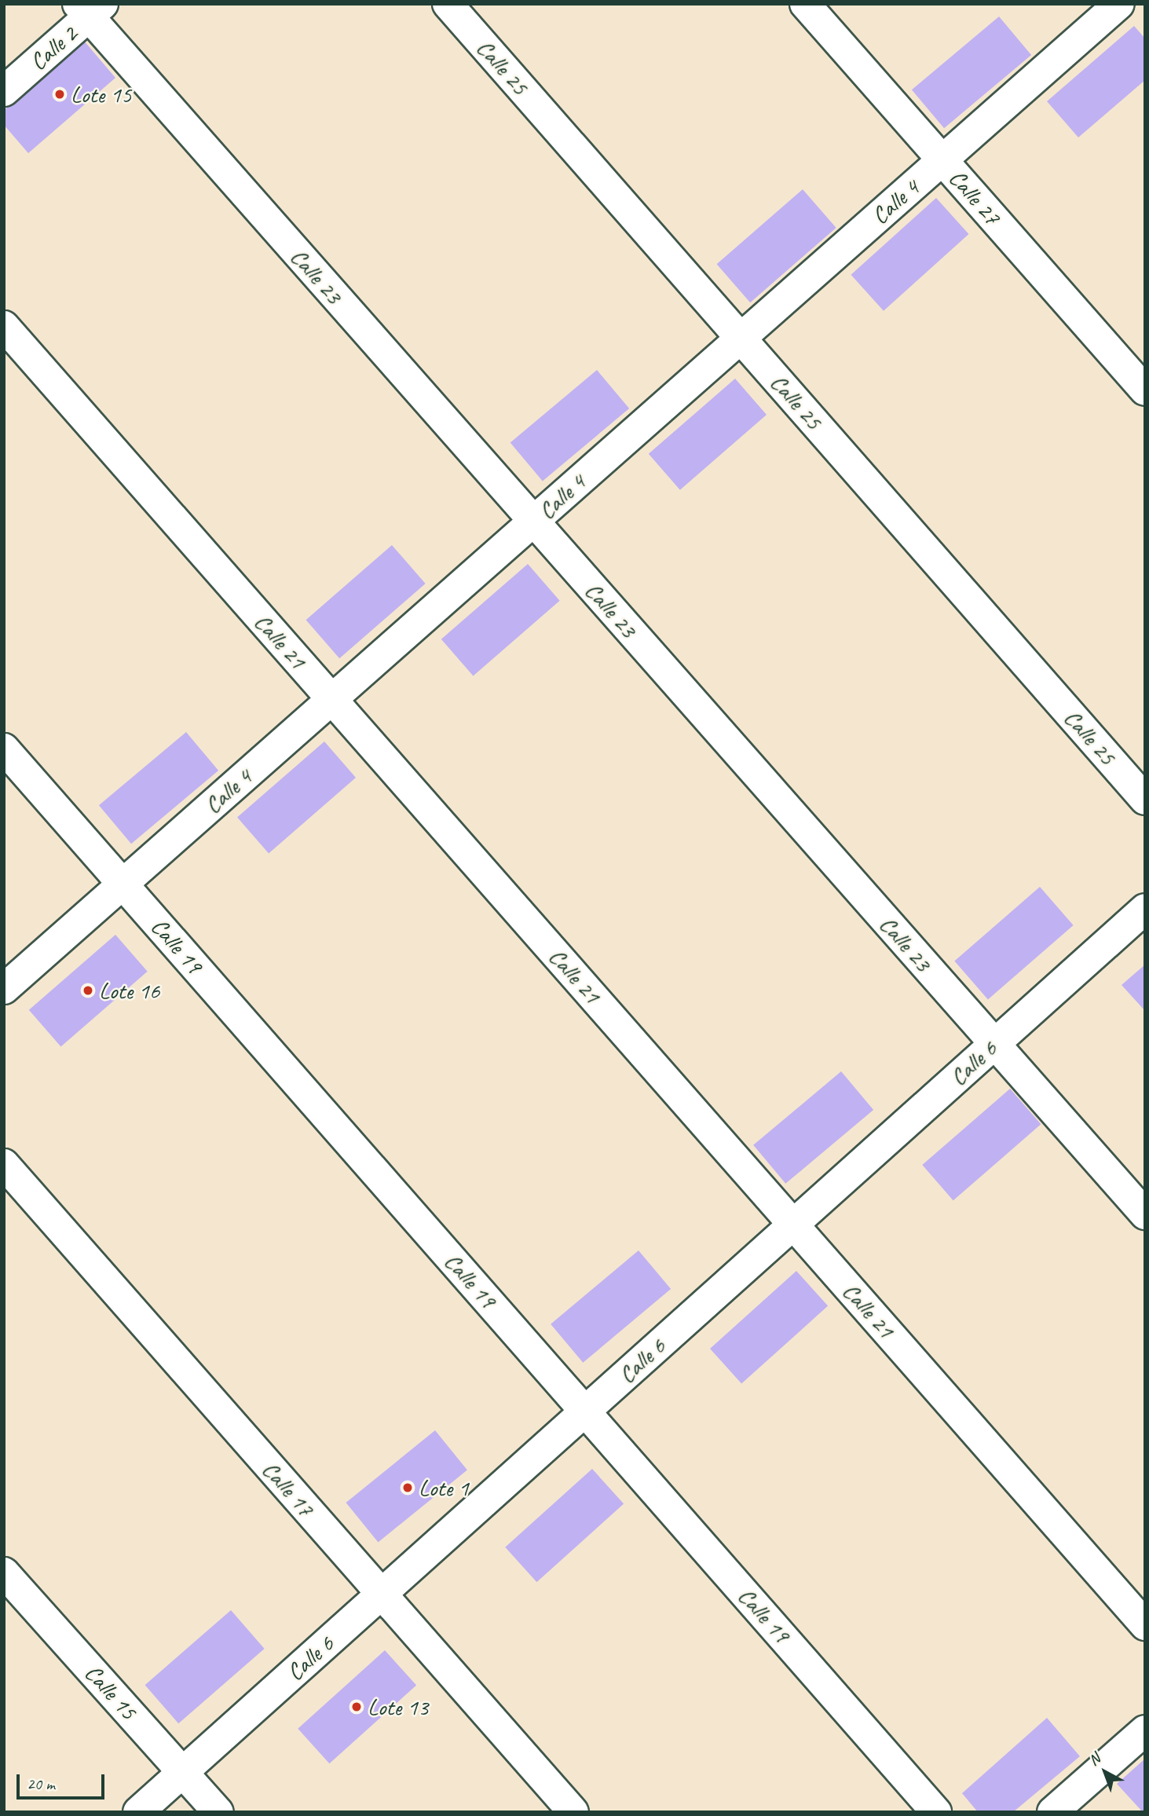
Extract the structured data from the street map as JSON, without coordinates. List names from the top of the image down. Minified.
{"streets":{"street":["Calle 2","Calle 25","Calle 27","Calle 4","Calle 23","Calle 21","Calle 19","Calle 6","Calle 17","Calle 15"]},"crossings":[["Calle 2","Calle 23"],["Calle 25","Calle 4"],["Calle 27","Calle 4"],["Calle 4","Calle 23"],["Calle 4","Calle 21"],["Calle 4","Calle 19"],["Calle 23","Calle 6"],["Calle 21","Calle 6"],["Calle 19","Calle 6"],["Calle 6","Calle 17"],["Calle 6","Calle 15"]],"places":["Lote 15","Lote 16","Lote 1","Lote 13"],"scale_bar":"20 m","north":"top left"}
